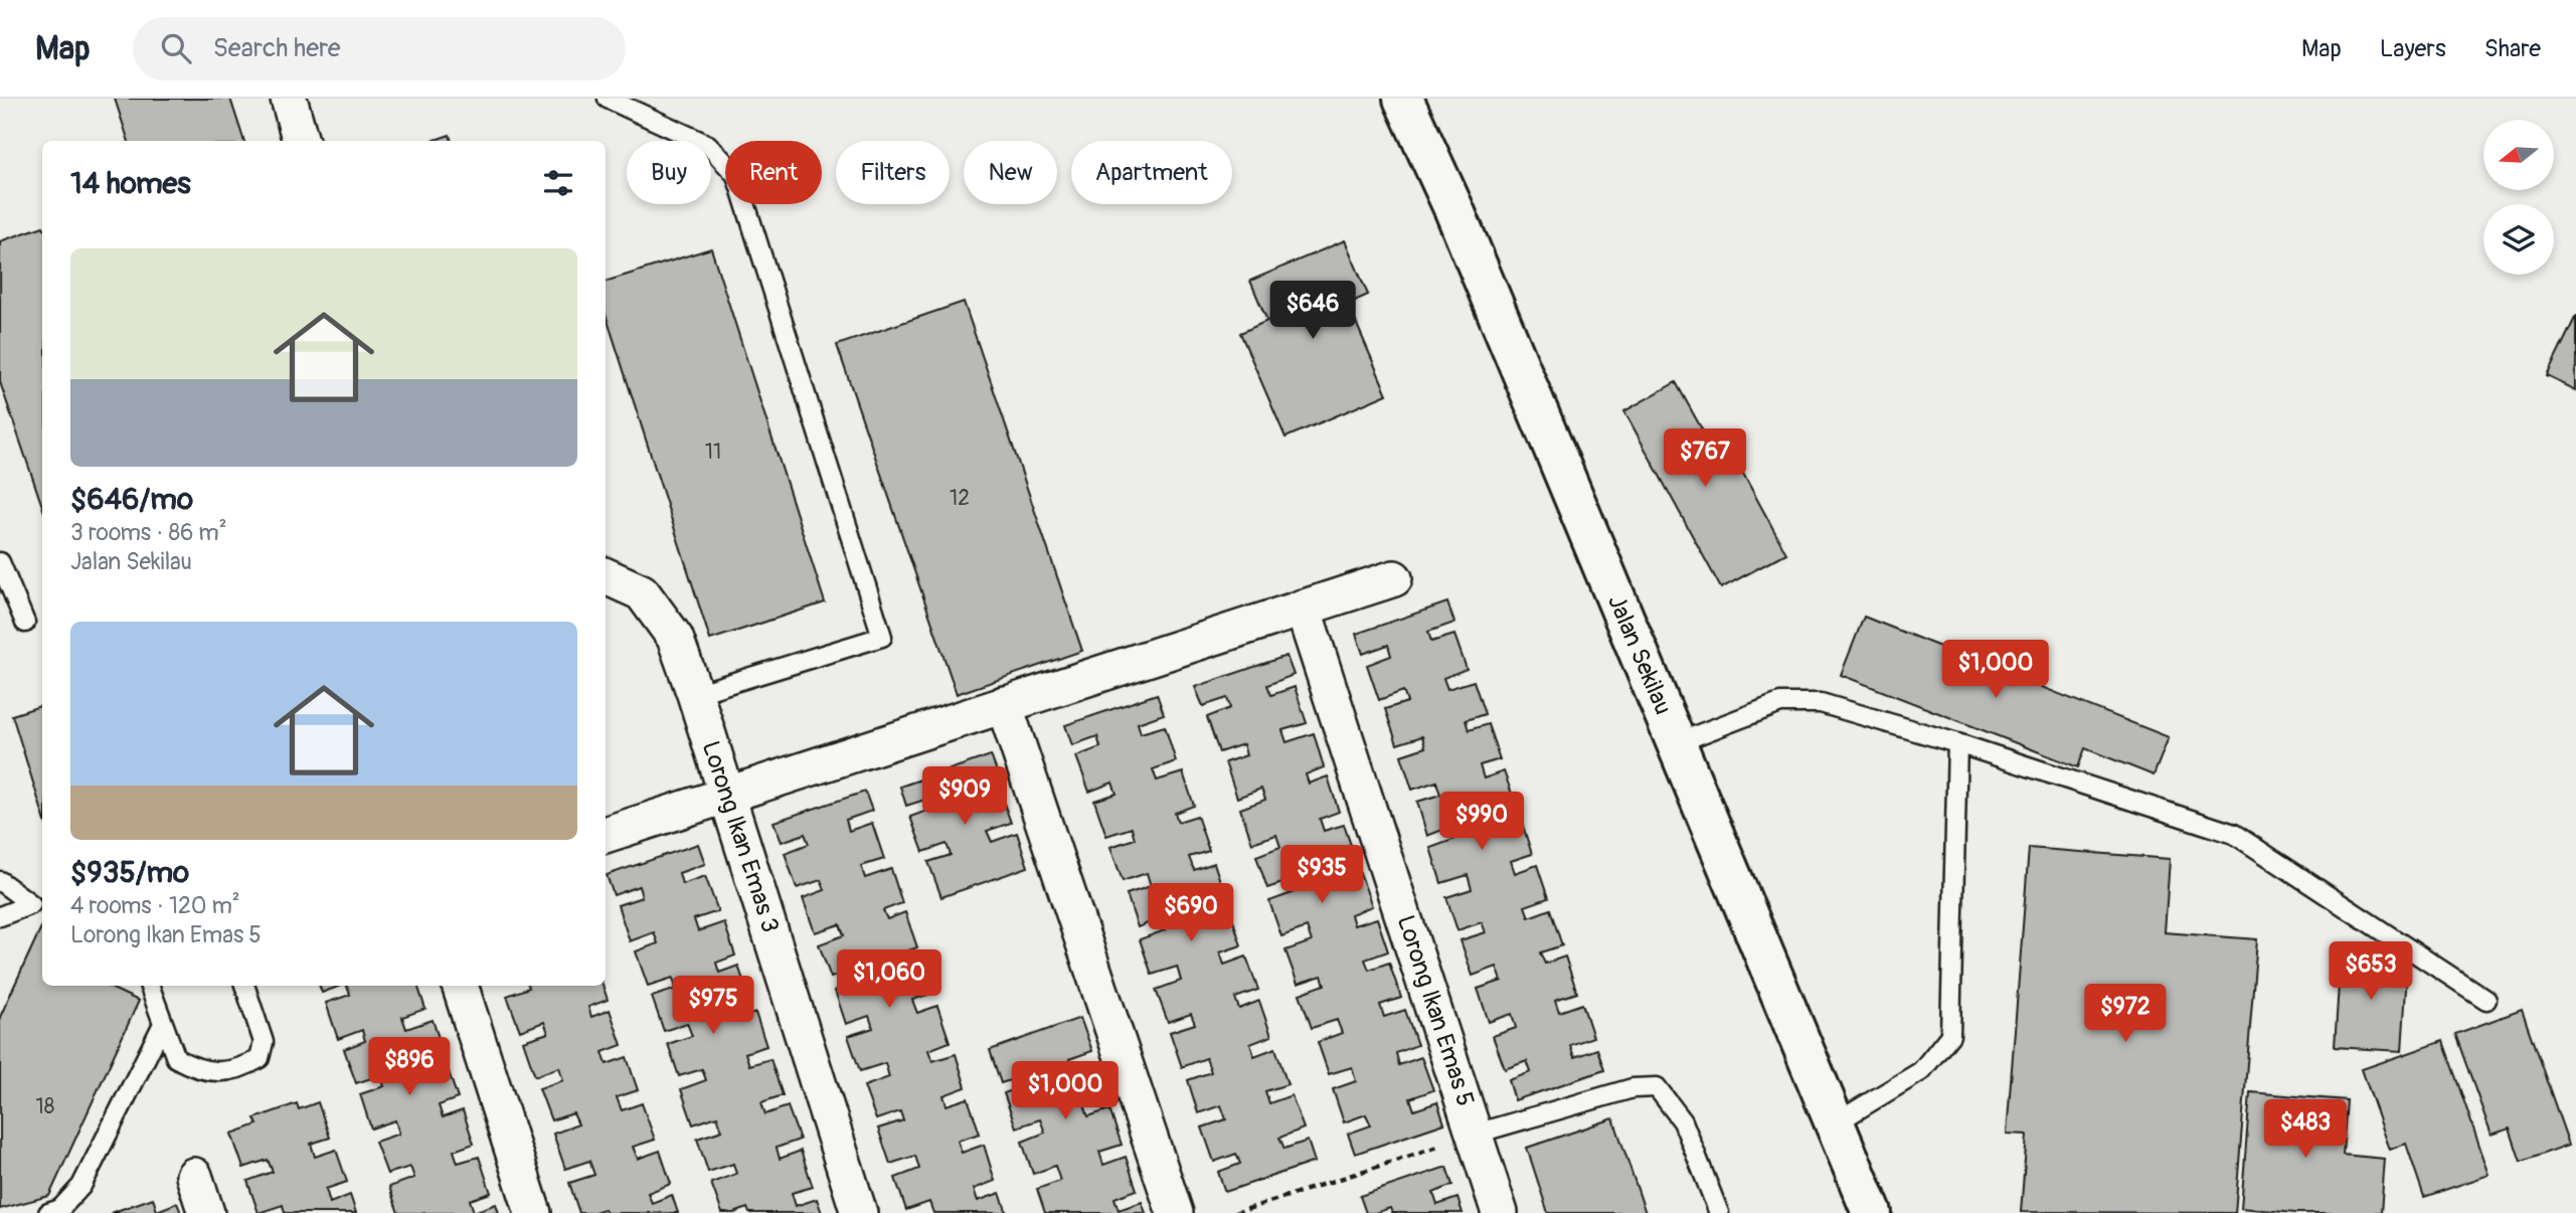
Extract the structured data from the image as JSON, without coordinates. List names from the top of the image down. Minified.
{"streets":{"street":["Jalan Sekilau","Lorong Ikan Emas 3","Lorong Ikan Emas 5"]},"house_numbers":["11","12","18"],"north":"left","page":{"header":"Map","search":"Search here","nav":["Map","Layers","Share"],"chip":["Buy","Rent","Filters","New","Apartment"],"heading":"14 homes","list":[{"name":"$646/mo","note":"3 rooms · 86 m² · Jalan Sekilau"},{"name":"$935/mo","note":"4 rooms · 120 m² · Lorong Ikan Emas 5"}],"price":["$646","$767","$1,000","$909","$990","$935","$690","$653","$1,060","$975","$972","$896","$1,000","$483"]}}
